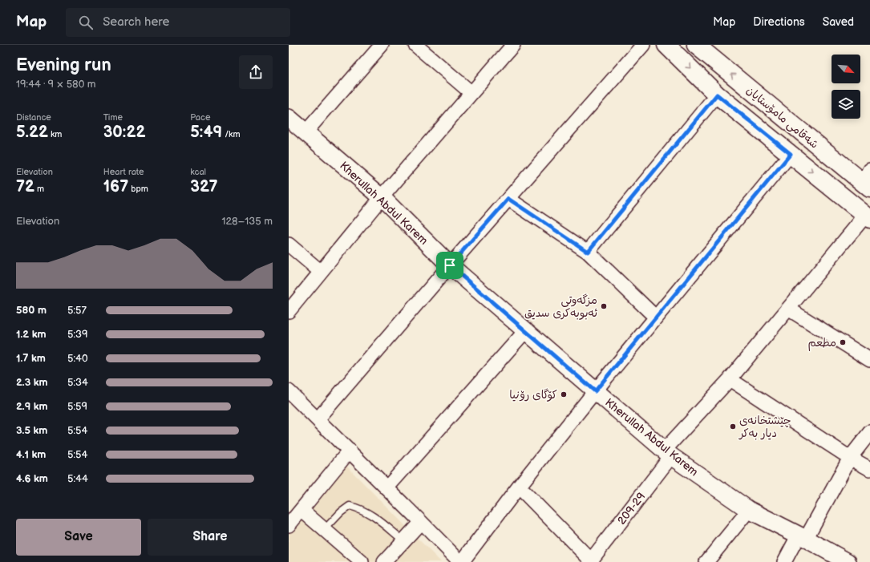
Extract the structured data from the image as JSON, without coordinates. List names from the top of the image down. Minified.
{"streets":{"main road":["شەقامی مامۆستایان"],"street":["Kherullah Abdul Karem","209-29"]},"crossings":[["شەقامی مامۆستایان","209-29"],["Kherullah Abdul Karem","209-29"]],"places":["مزگەوتی ئەبوبەکری سدیق","مطعم","کۆگای رۆنیا","چێشتخانەی دیار بەکر"],"north":"bottom right","page":{"header":"Map","search":"Search here","nav":["Map","Directions","Saved"],"heading":["Evening run","19:44 · 9 × 580 m"],"stats":[["Distance","5.22 km"],["Time","30:22"],["Pace","5:49 /km"],["Elevation","72 m"],["Heart rate","167 bpm"],["kcal","327"]],"chart":["Elevation","128–135 m"],"list":[{"name":"580 m","note":"5:57"},{"name":"1.2 km","note":"5:39"},{"name":"1.7 km","note":"5:40"},{"name":"2.3 km","note":"5:34"},{"name":"2.9 km","note":"5:59"},{"name":"3.5 km","note":"5:54"},{"name":"4.1 km","note":"5:54"},{"name":"4.6 km","note":"5:44"}],"buttons":["Save","Share"]}}
